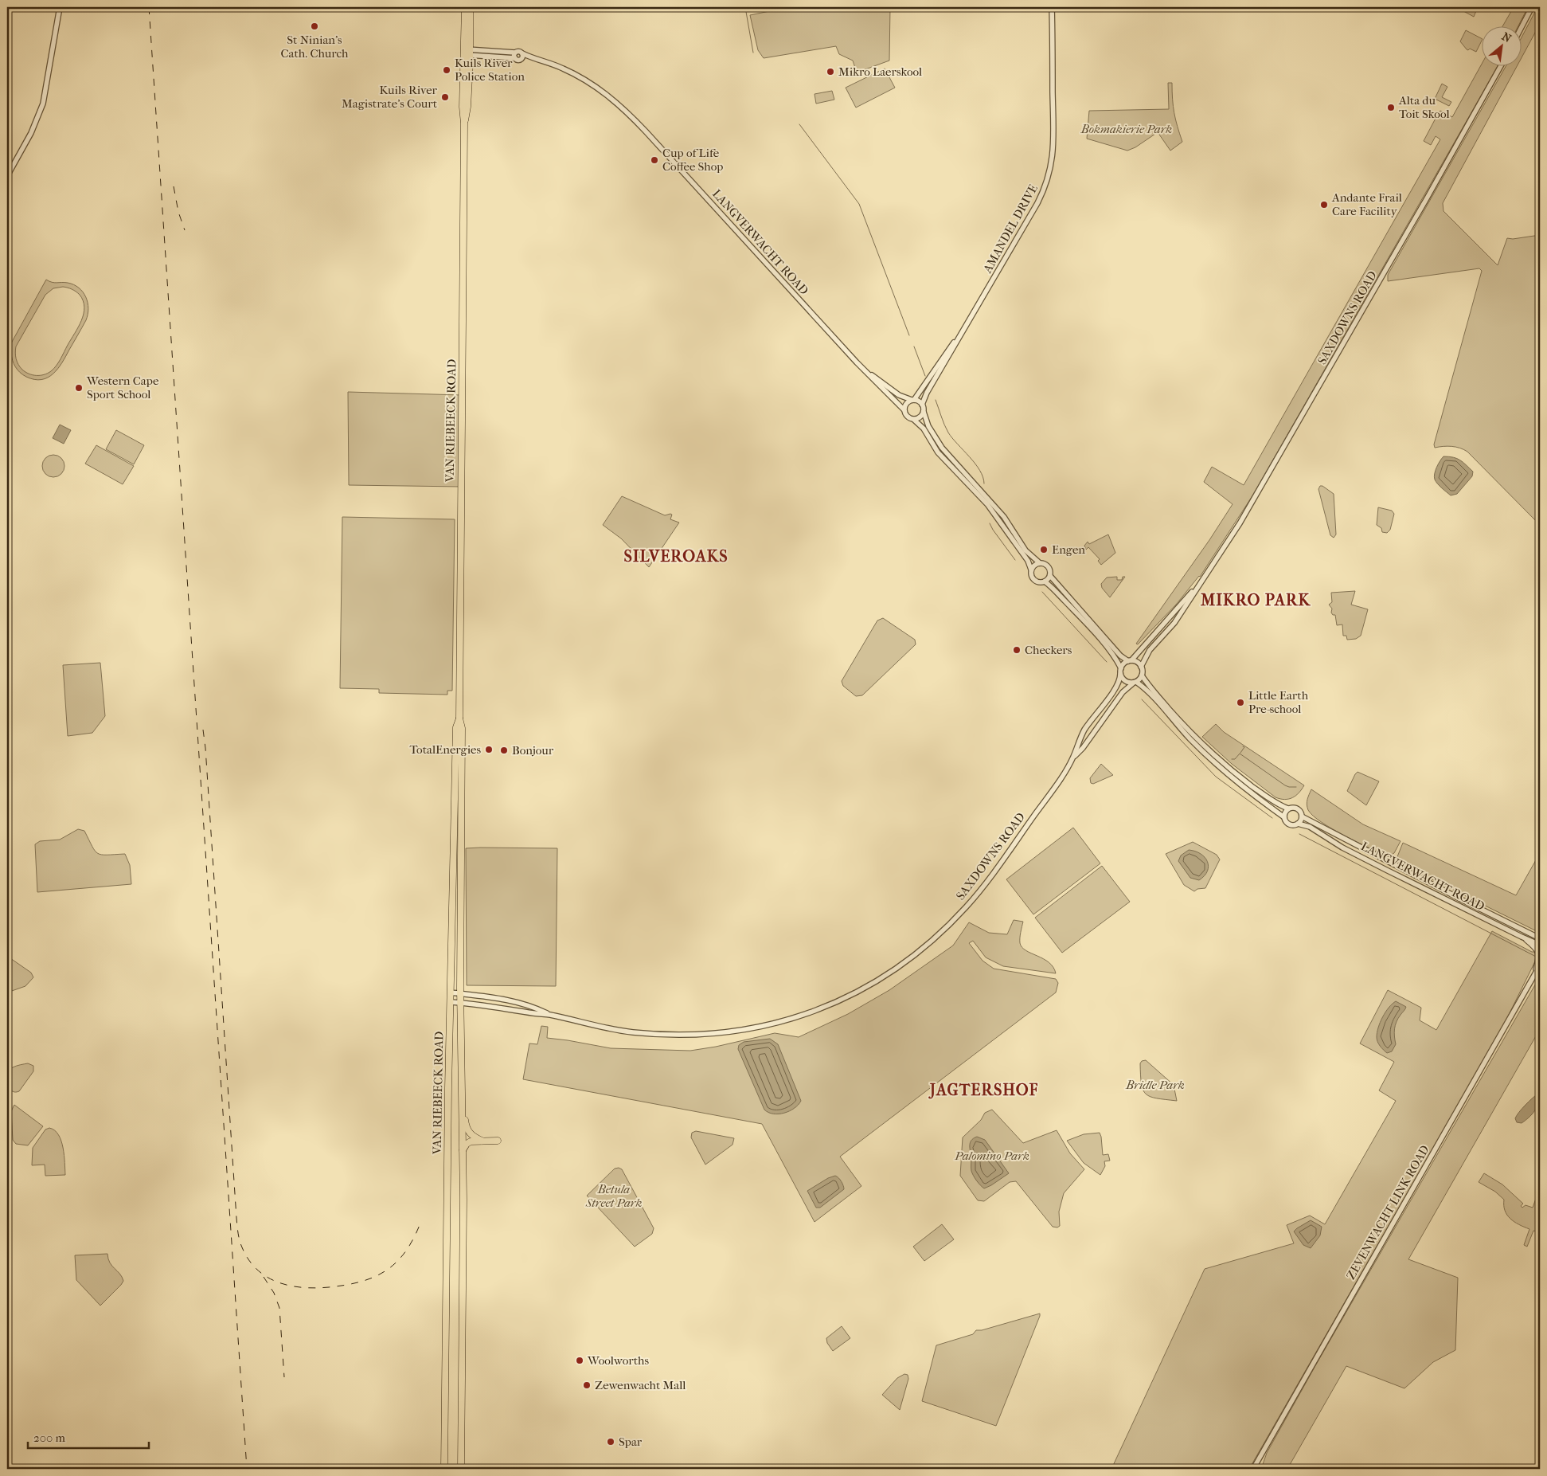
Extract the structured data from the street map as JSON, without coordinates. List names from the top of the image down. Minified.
{"streets":{"main road":["VAN RIEBEECK ROAD"],"street":["AMANDEL DRIVE","LANGVERWACHT ROAD","SAXDOWNS ROAD","ZEVENWACHT LINK ROAD"]},"crossings":[["AMANDEL DRIVE","LANGVERWACHT ROAD"],["SAXDOWNS ROAD","VAN RIEBEECK ROAD"]],"districts":["SILVEROAKS","MIKRO PARK","JAGTERSHOF"],"parks":["Bokmakierie Park","Bridle Park","Palomino Park","Betula Street Park"],"places":["St Ninian's Cath. Church","Kuils River Police Station","Mikro Laerskool","Kuils River Magistrate's Court","Alta du Toit Skool","Cup of Life Coffee Shop","Andante Frail Care Facility","Western Cape Sport School","Engen","Checkers","Little Earth Pre-school","TotalEnergies","Bonjour","Woolworths","Zewenwacht Mall","Spar"],"scale_bar":"200 m","north":"top right"}
